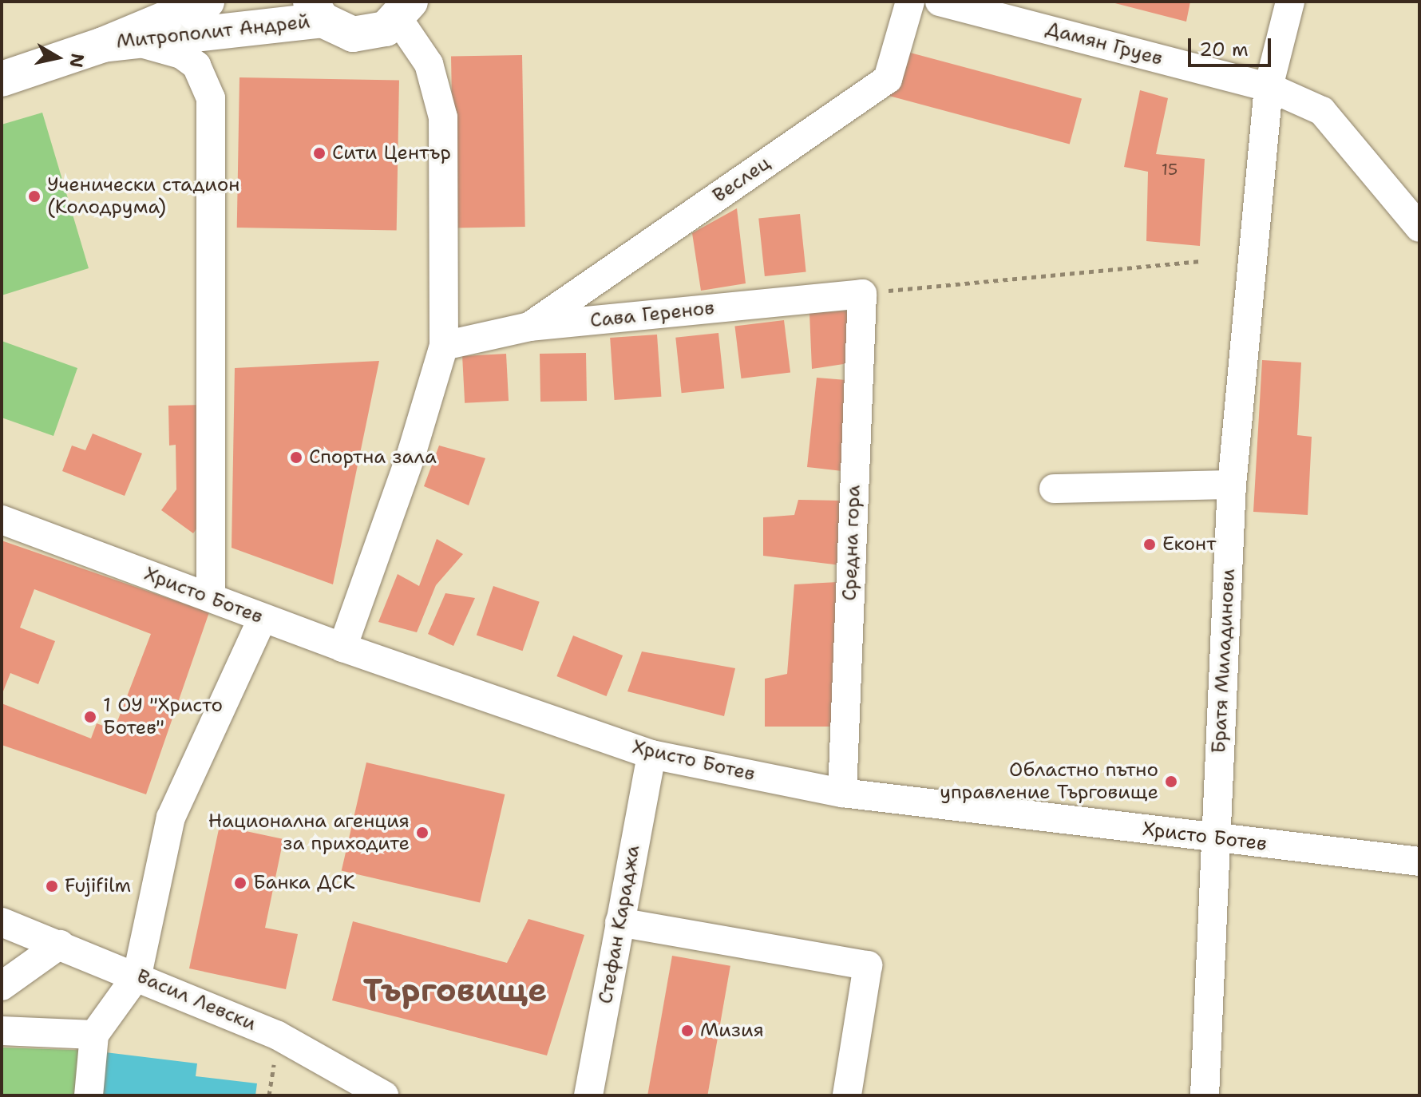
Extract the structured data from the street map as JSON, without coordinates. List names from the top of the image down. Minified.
{"streets":{"main road":["Митрополит Андрей"],"street":["Дамян Груев","Веслец","Сава Геренов","Средна гора","Христо Ботев","Братя Миладинови","Стефан Караджа","Васил Левски"]},"crossings":[["Дамян Груев","Братя Миладинови"],["Веслец","Сава Геренов"],["Сава Геренов","Средна гора"],["Средна гора","Христо Ботев"],["Христо Ботев","Братя Миладинови"],["Христо Ботев","Стефан Караджа"]],"districts":["Търговище"],"places":["Сити Център","Ученически стадион (Колодрума)","Спортна зала","Еконт","1 ОУ \"Христо Ботев\"","Областно пътно управление Търговище","Национална агенция за приходите","Банка ДСК","Fujifilm","Мизия"],"house_numbers":["15"],"scale_bar":"20 m","north":"right"}
